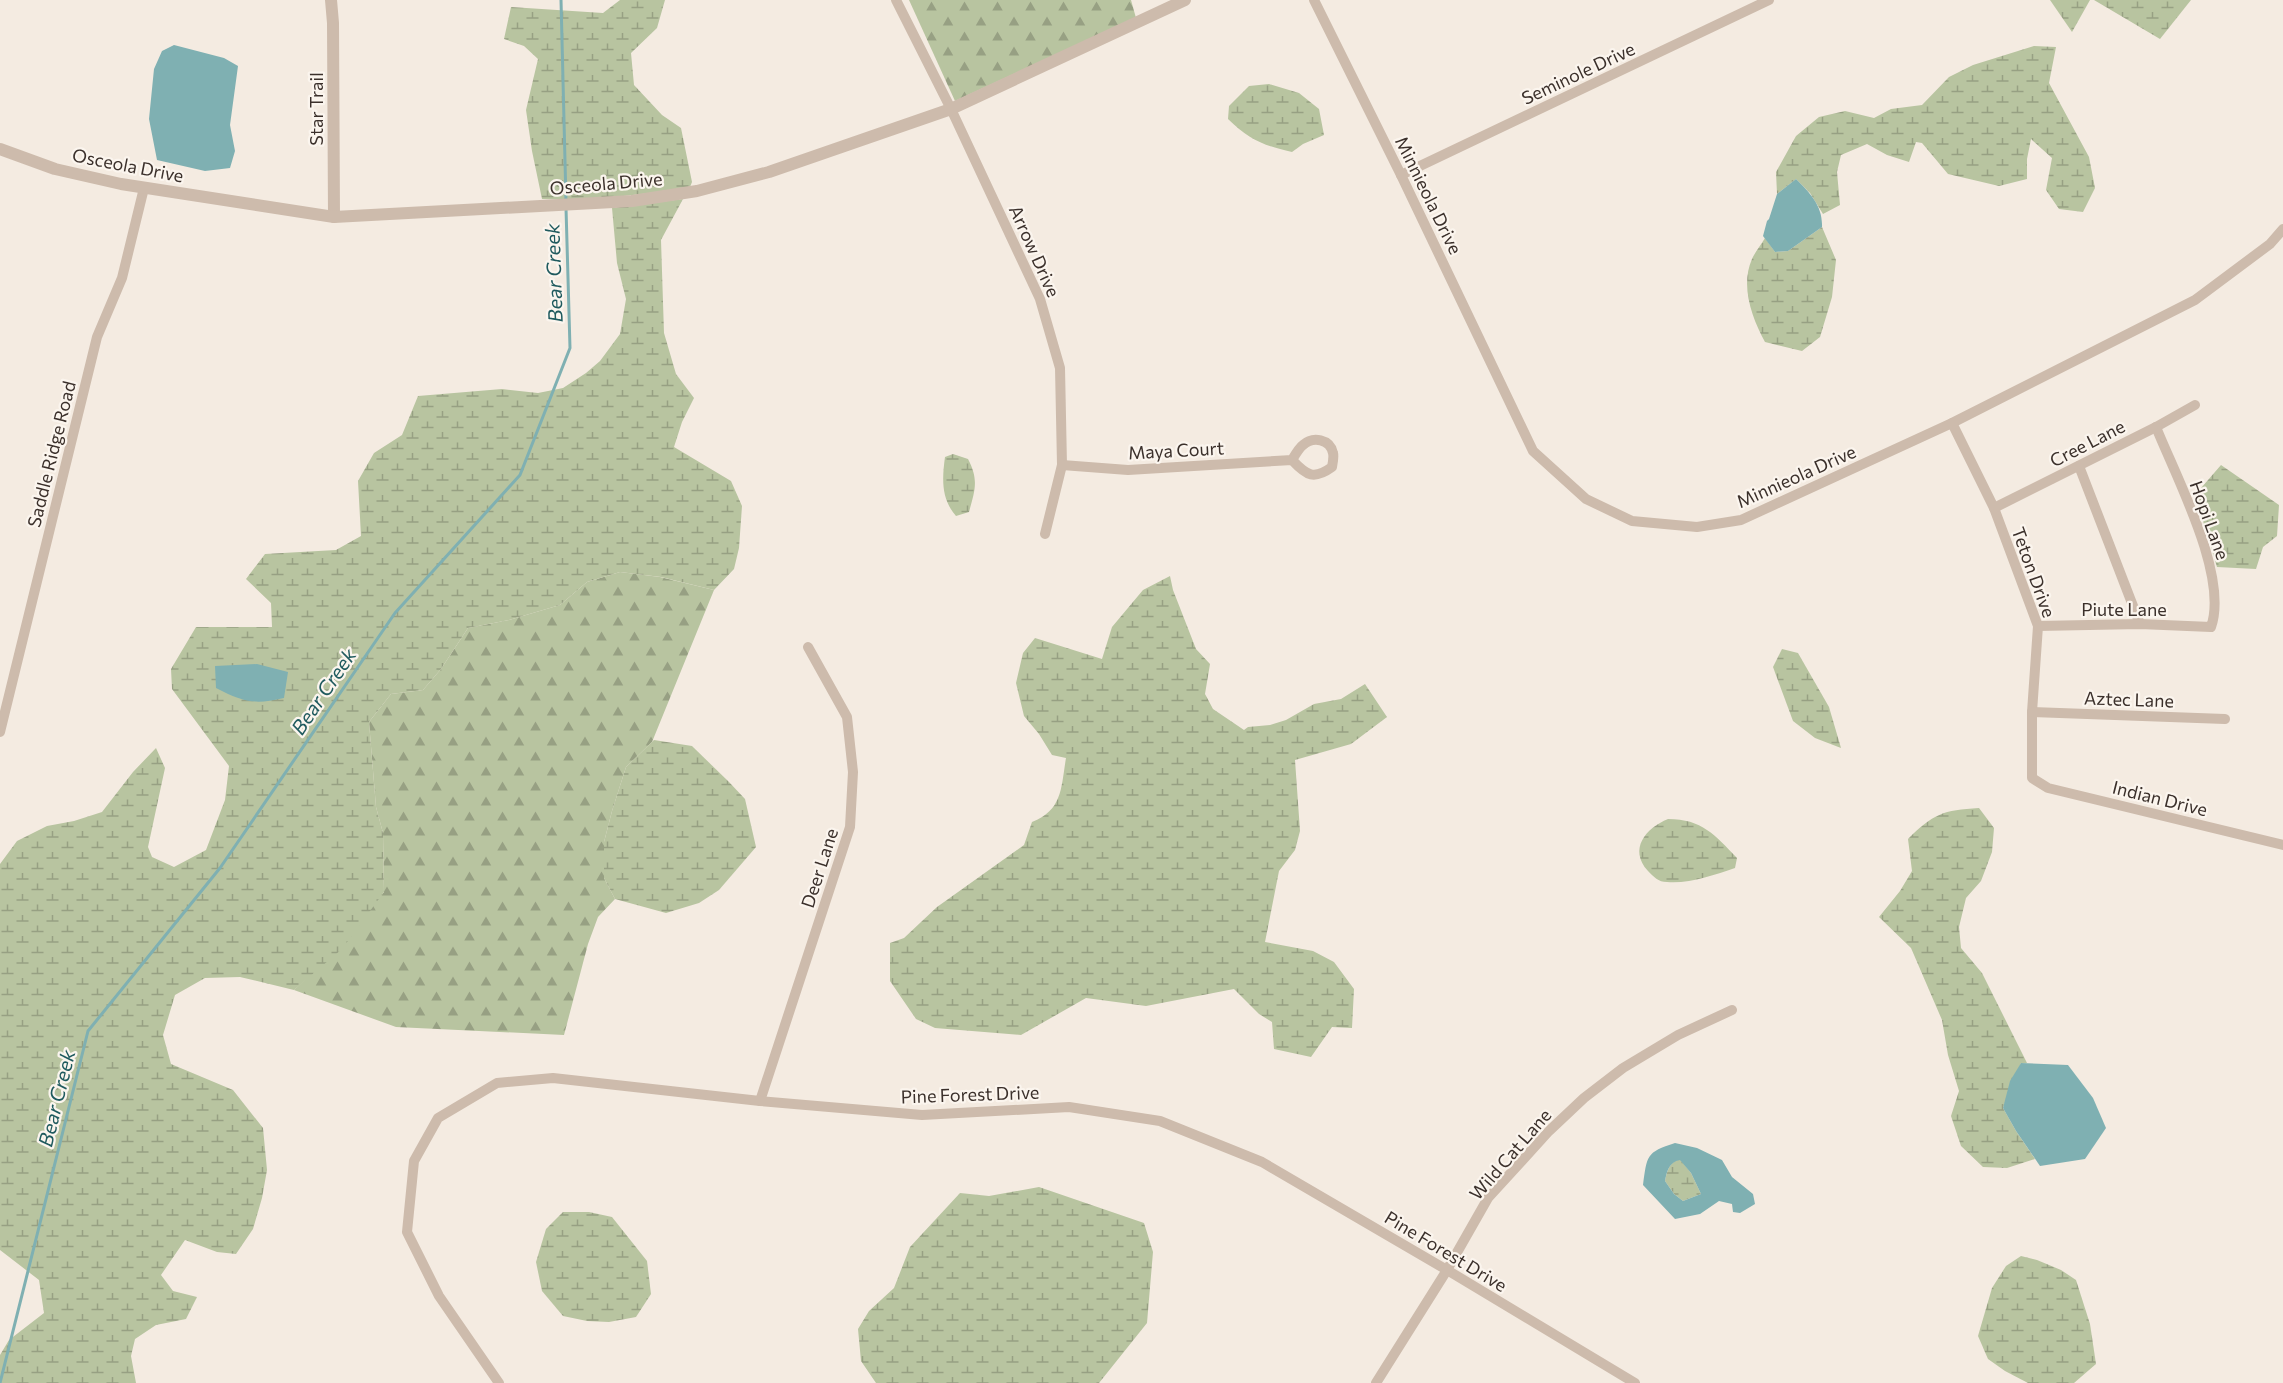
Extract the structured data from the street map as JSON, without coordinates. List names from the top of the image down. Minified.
{"streets":{"street":["Seminole Drive","Star Trail","Osceola Drive","Minnieola Drive","Arrow Drive","Cree Lane","Maya Court","Saddle Ridge Road","Hopi Lane","Teton Drive","Piute Lane","Aztec Lane","Indian Drive","Deer Lane","Pine Forest Drive","Wild Cat Lane"]},"crossings":[["Seminole Drive","Minnieola Drive"],["Star Trail","Osceola Drive"],["Osceola Drive","Arrow Drive"],["Osceola Drive","Saddle Ridge Road"],["Minnieola Drive","Teton Drive"],["Arrow Drive","Maya Court"],["Cree Lane","Hopi Lane"],["Cree Lane","Teton Drive"],["Hopi Lane","Piute Lane"],["Teton Drive","Piute Lane"],["Teton Drive","Aztec Lane"],["Teton Drive","Indian Drive"],["Deer Lane","Pine Forest Drive"],["Pine Forest Drive","Wild Cat Lane"]],"water":["Bear Creek"]}
